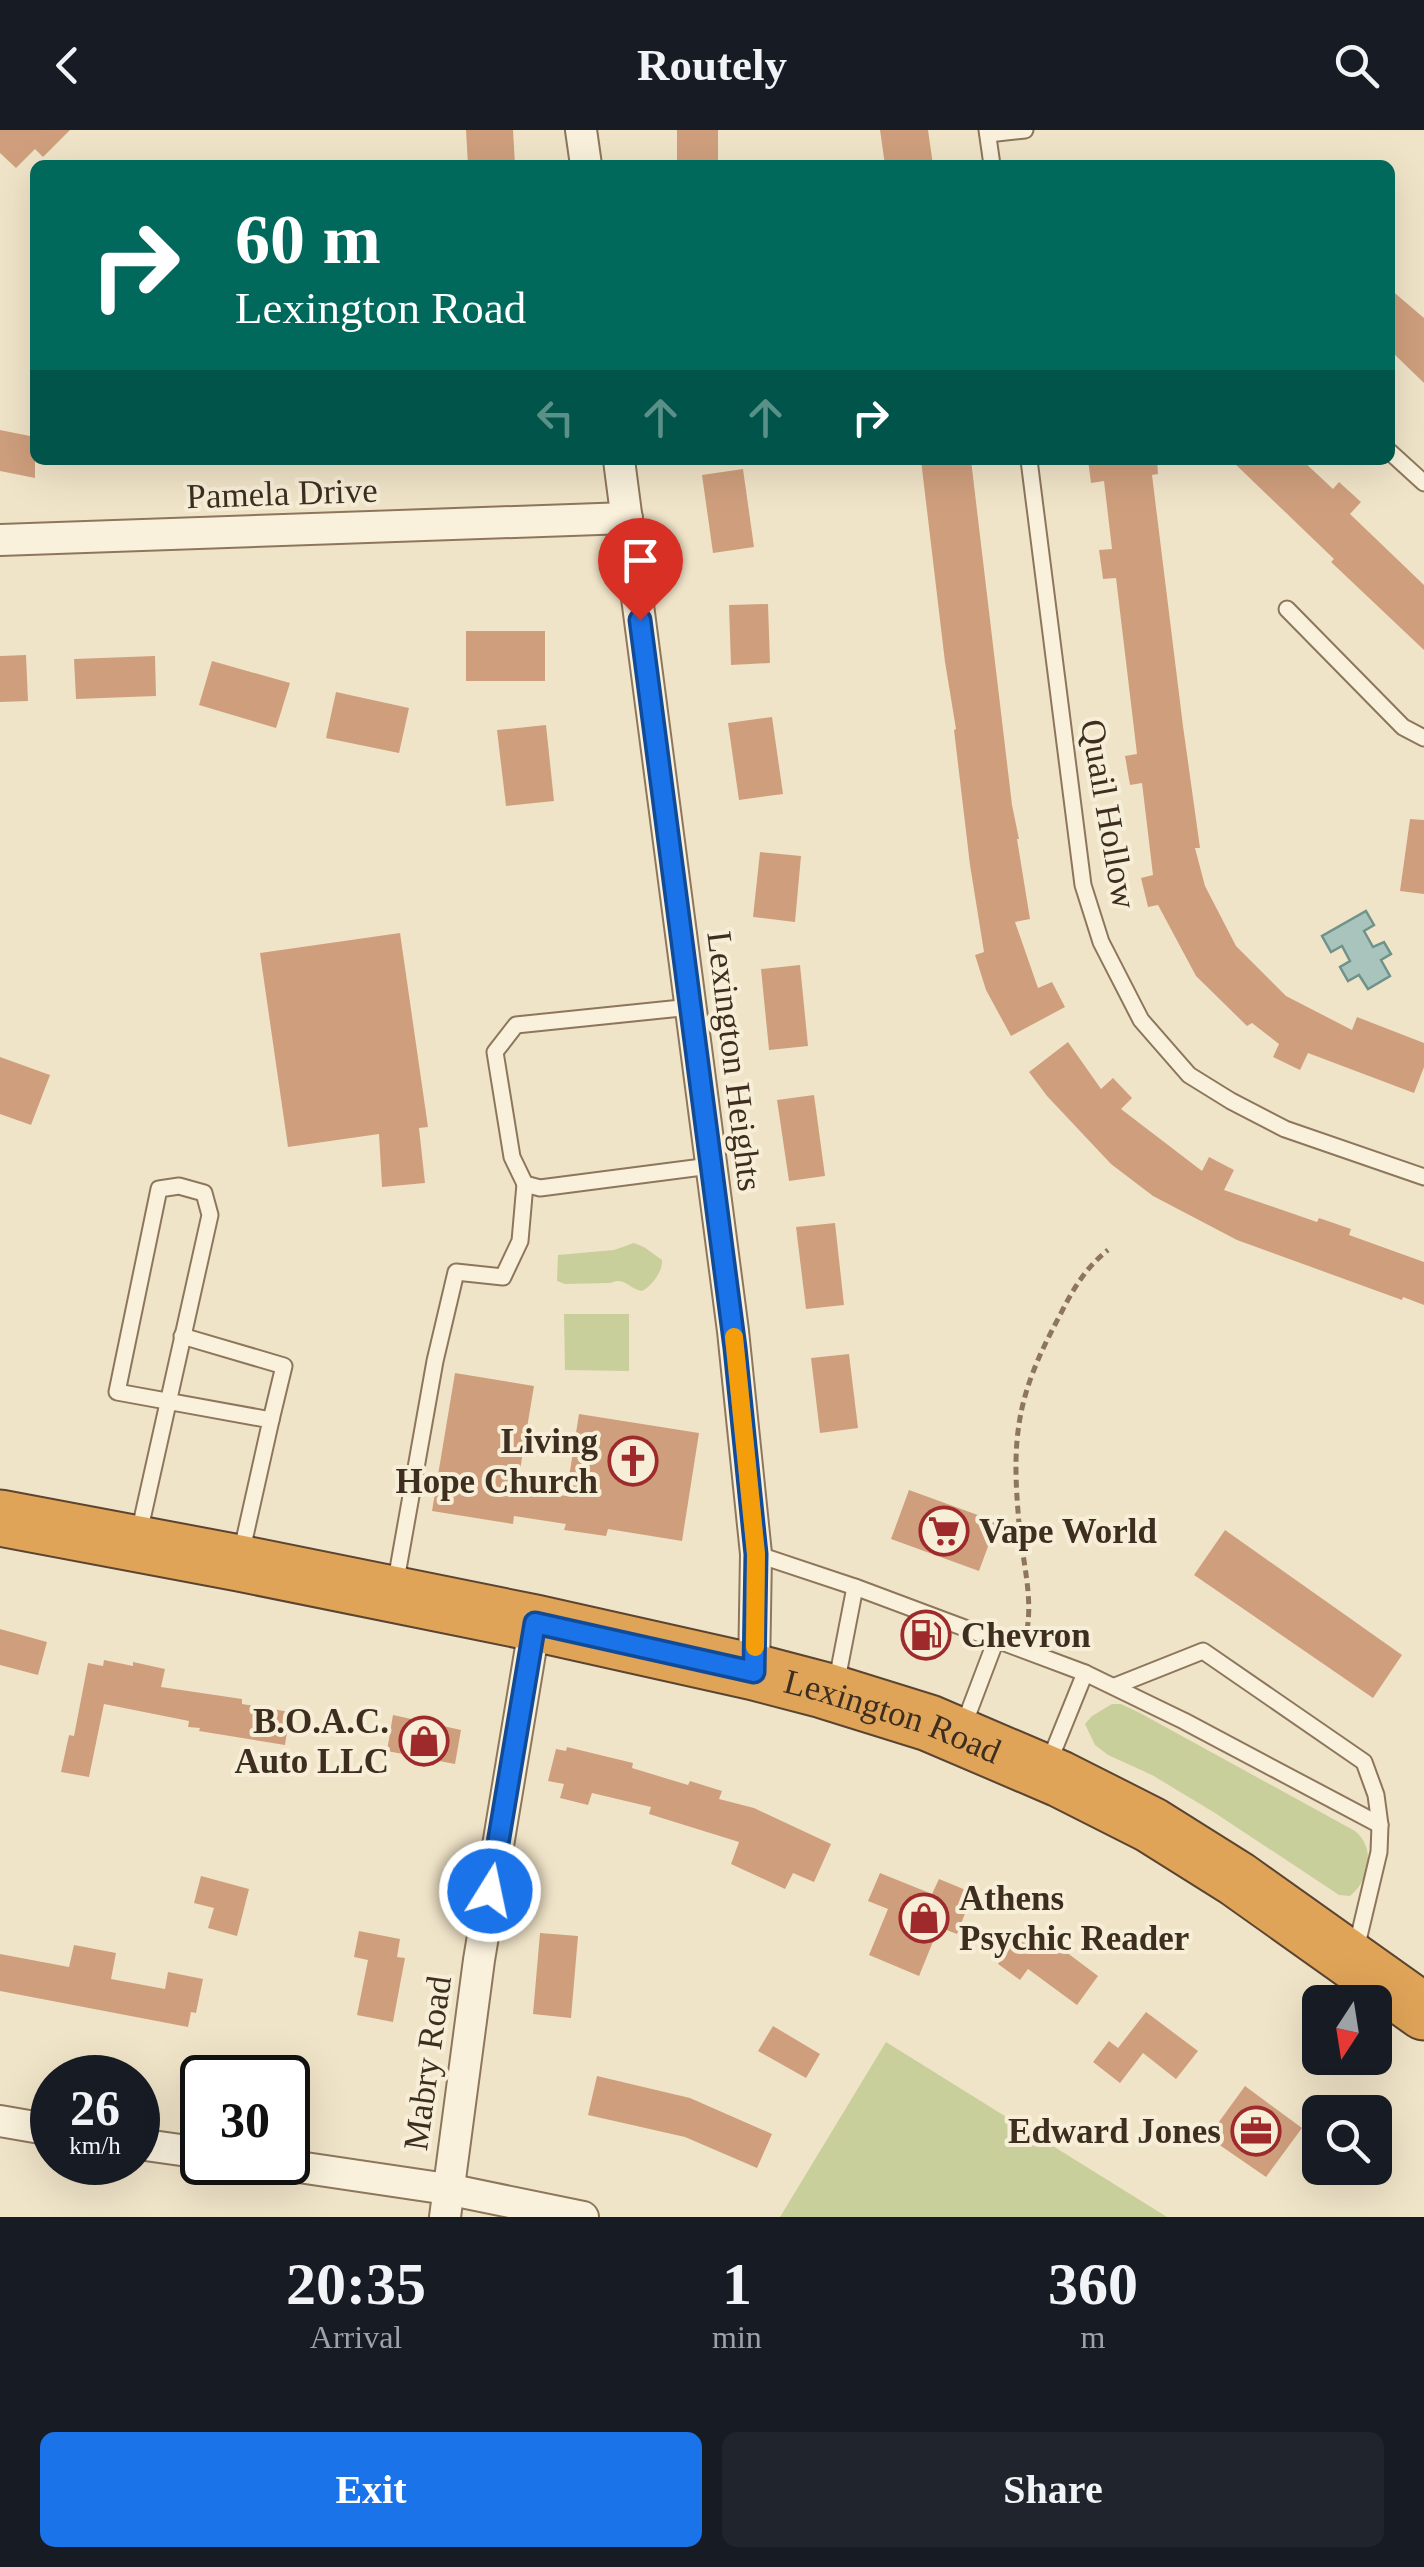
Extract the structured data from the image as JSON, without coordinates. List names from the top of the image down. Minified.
{"streets":{"highway":["Lexington Road"],"street":["Pamela Drive","Lexington Heights","Mabry Road"],"lane":["Quail Hollow"]},"crossings":[["Pamela Drive","Lexington Heights"],["Lexington Heights","Lexington Road"],["Lexington Road","Mabry Road"]],"places":{"church":["Living Hope Church"],"supermarket":["Vape World"],"fuel station":["Chevron"],"shop":["B.O.A.C. Auto LLC","Athens Psychic Reader"],"office":["Edward Jones"]},"north":"bottom","page":{"header":"Routely","turn":["60 m","Lexington Road"],"speed":"26 km/h","limit":"30","eta":["20:35","Arrival","1","min","360","m"],"buttons":["Exit","Share"]}}
